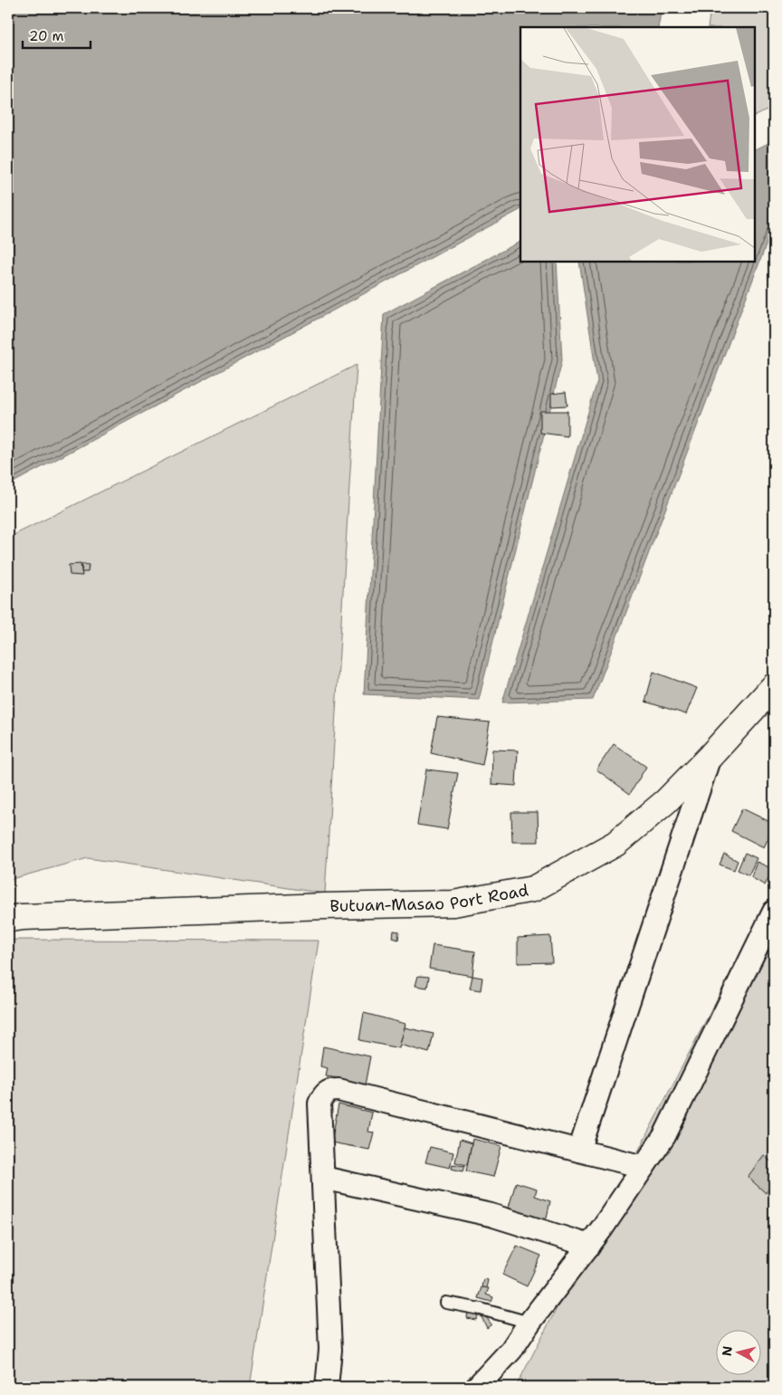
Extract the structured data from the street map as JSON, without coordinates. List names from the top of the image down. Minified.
{"streets":{"street":["Butuan-Masao Port Road"]},"scale_bar":"20 m","north":"left"}
